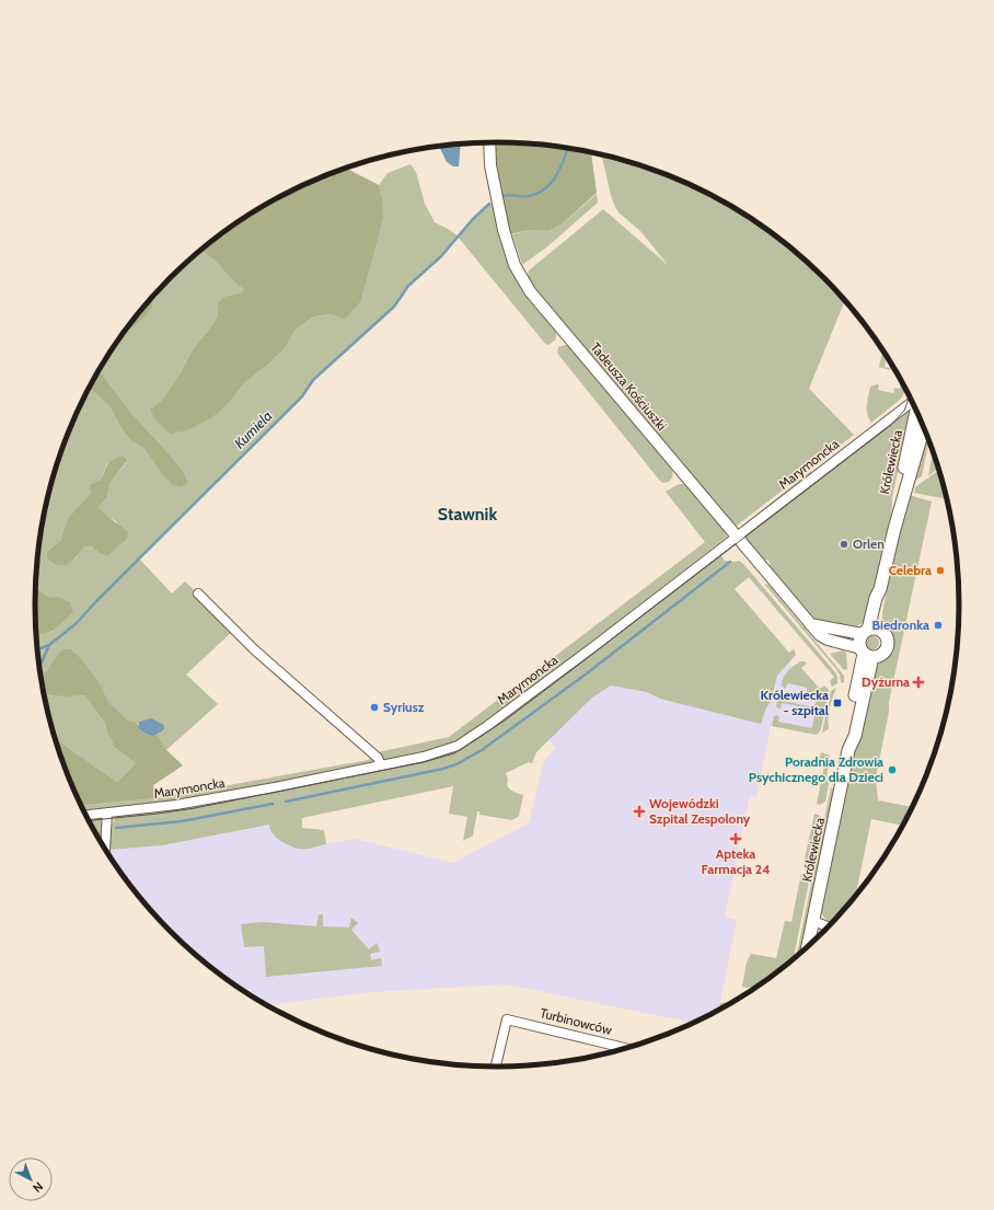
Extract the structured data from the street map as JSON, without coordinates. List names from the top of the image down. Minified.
{"streets":{"main road":["Królewiecka"],"street":["Tadeusza Kościuszki","Marymoncka","Turbinowców"]},"crossings":[["Tadeusza Kościuszki","Królewiecka"],["Tadeusza Kościuszki","Marymoncka"]],"districts":["Stawnik"],"water":["Kumiela"],"places":{"other":["Orlen","Celebra","Biedronka","Syriusz","Poradnia Zdrowia Psychicznego dla Dzieci"],"health":["Dyżurna","Wojewódzki Szpital Zespolony","Apteka Farmacja 24"],"transit":["Królewiecka - szpital"]},"north":"bottom right"}
